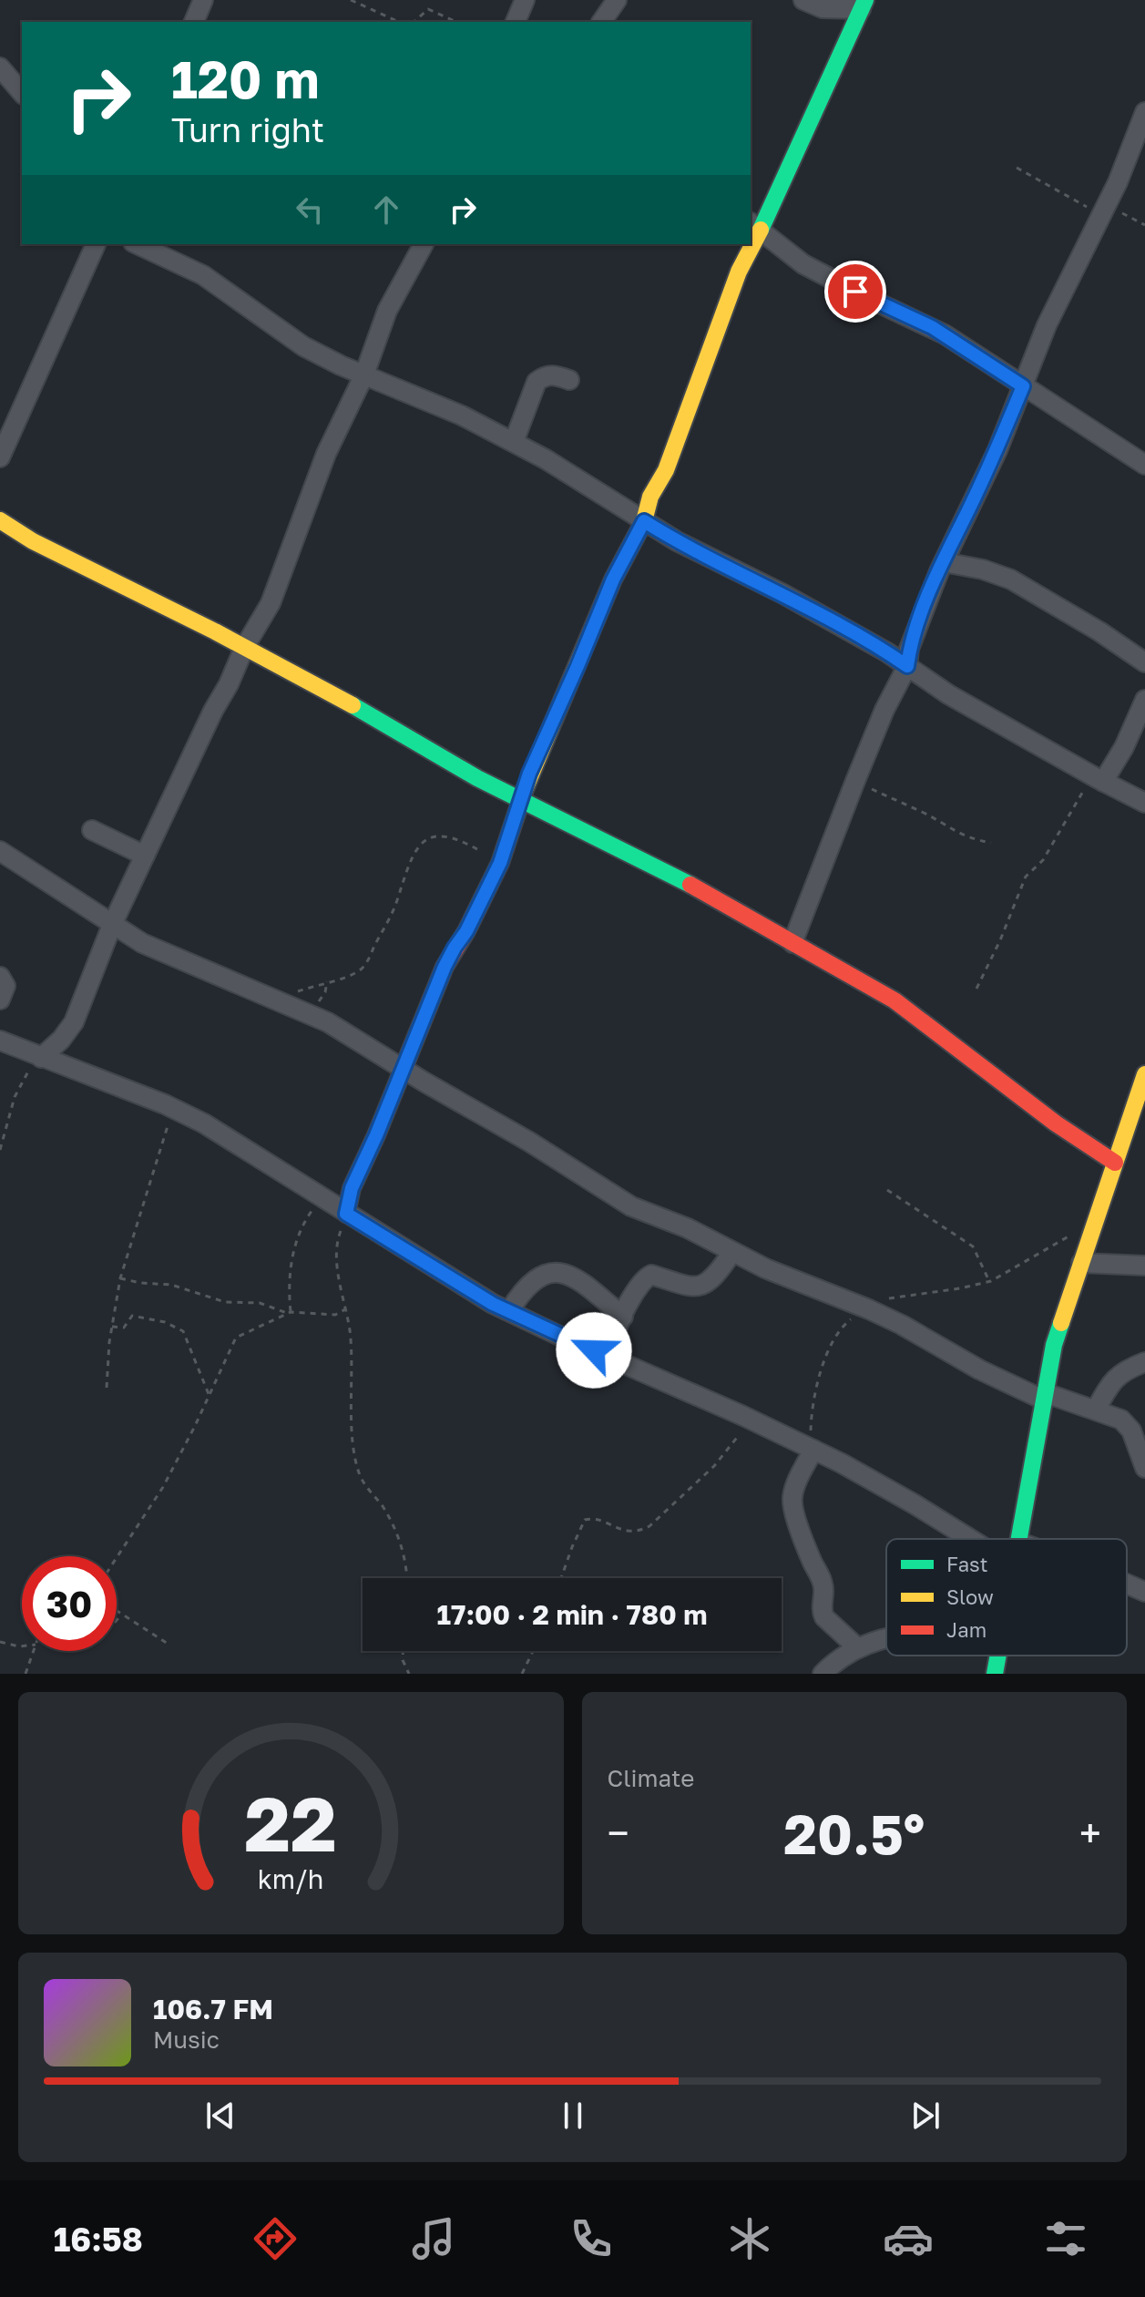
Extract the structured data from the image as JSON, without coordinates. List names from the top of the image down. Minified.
{"legend":["Fast","Slow","Jam"],"page":{"turn":["120 m","Turn right"],"limit":"30","trip":"17:00 · 2 min · 780 m","tile":"Climate","heat":["−","20.5°","+"],"song":["106.7 FM","Music"],"tabs":"16:58","gauge":["22","km/h"]}}
